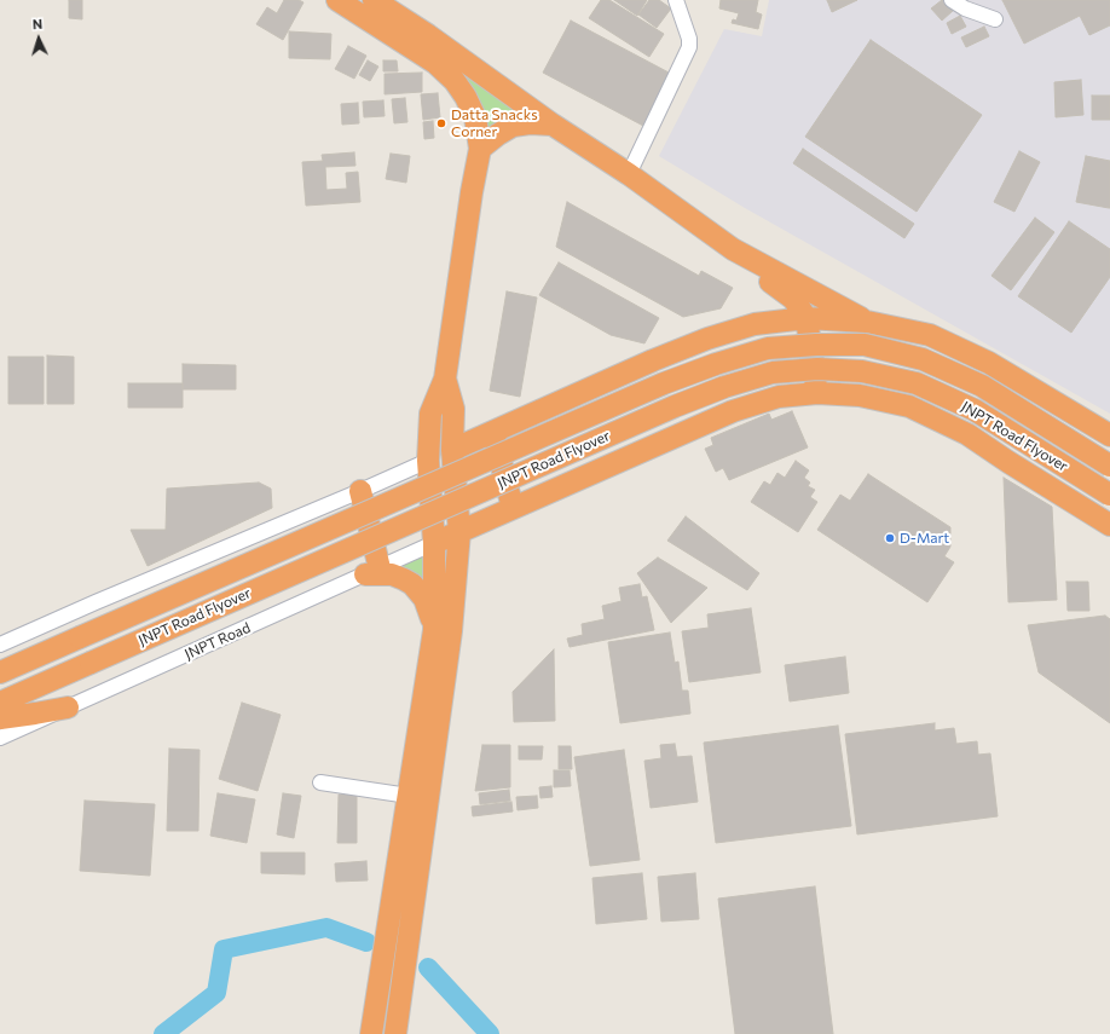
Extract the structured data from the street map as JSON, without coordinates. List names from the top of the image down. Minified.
{"streets":{"highway":["JNPT Road Flyover"],"street":["JNPT Road"]},"places":["Datta Snacks Corner","D-Mart"],"north":"top"}
